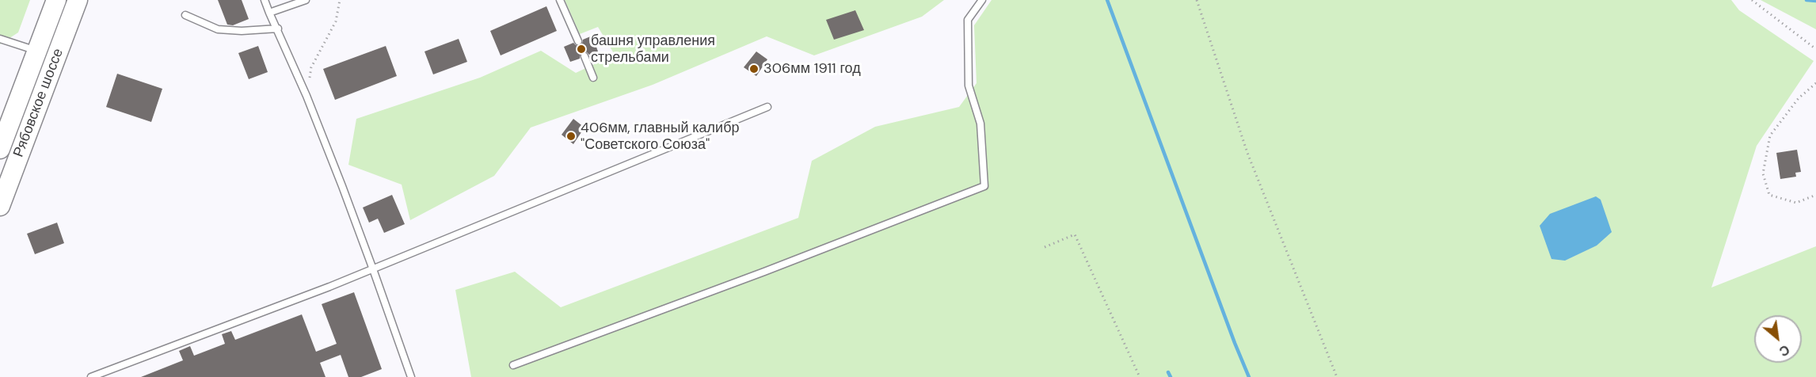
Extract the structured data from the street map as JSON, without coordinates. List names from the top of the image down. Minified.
{"streets":{"main road":["Рябовское шоссе"]},"places":["башня управления стрельбами","306мм 1911 год","406мм, главный калибр \"Советского Союза\""],"north":"bottom right"}
